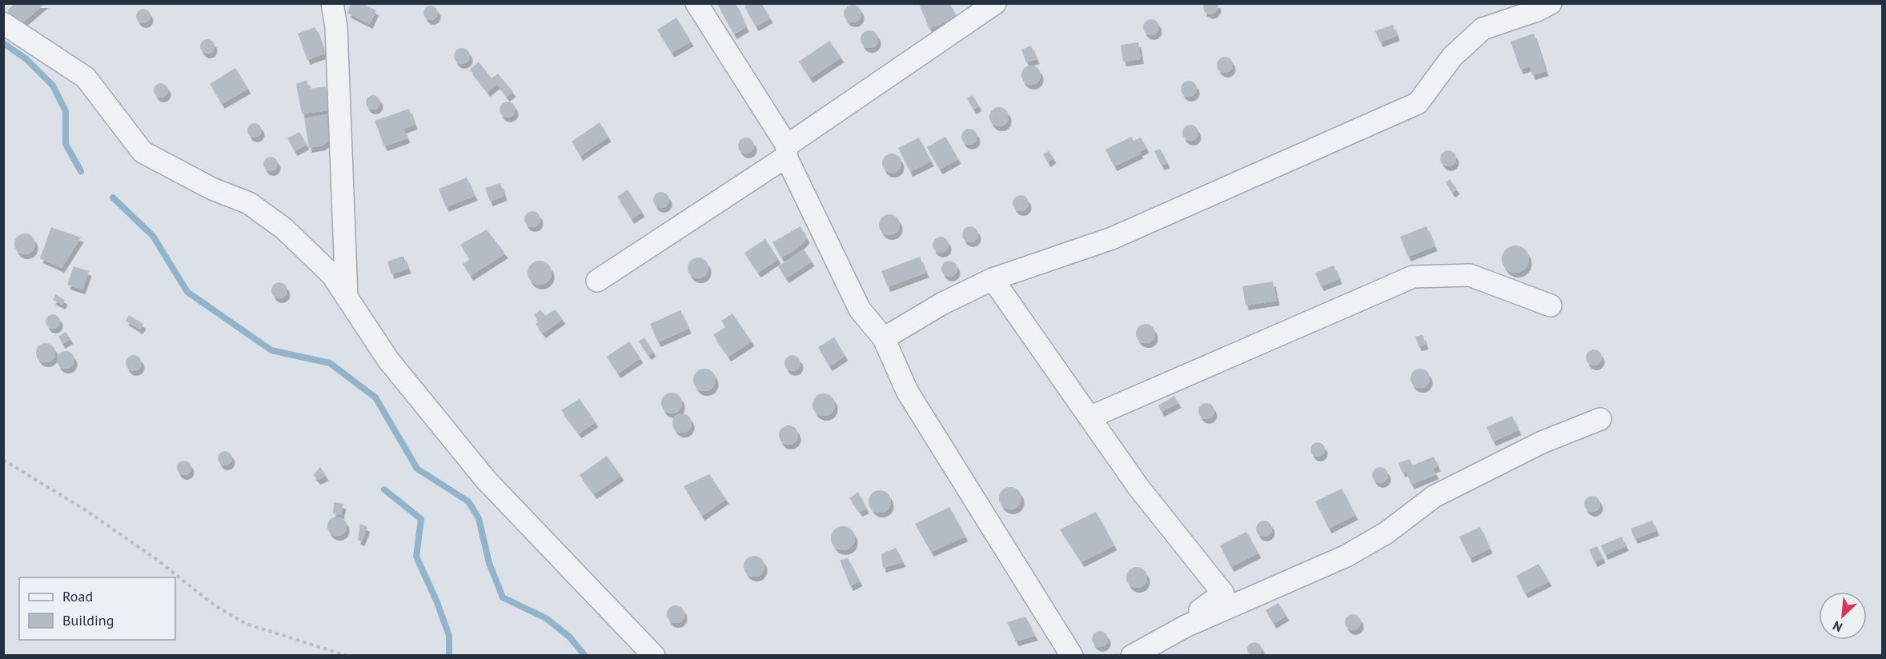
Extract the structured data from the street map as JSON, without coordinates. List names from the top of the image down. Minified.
{"legend":["Road","Building"],"north":"bottom left"}
